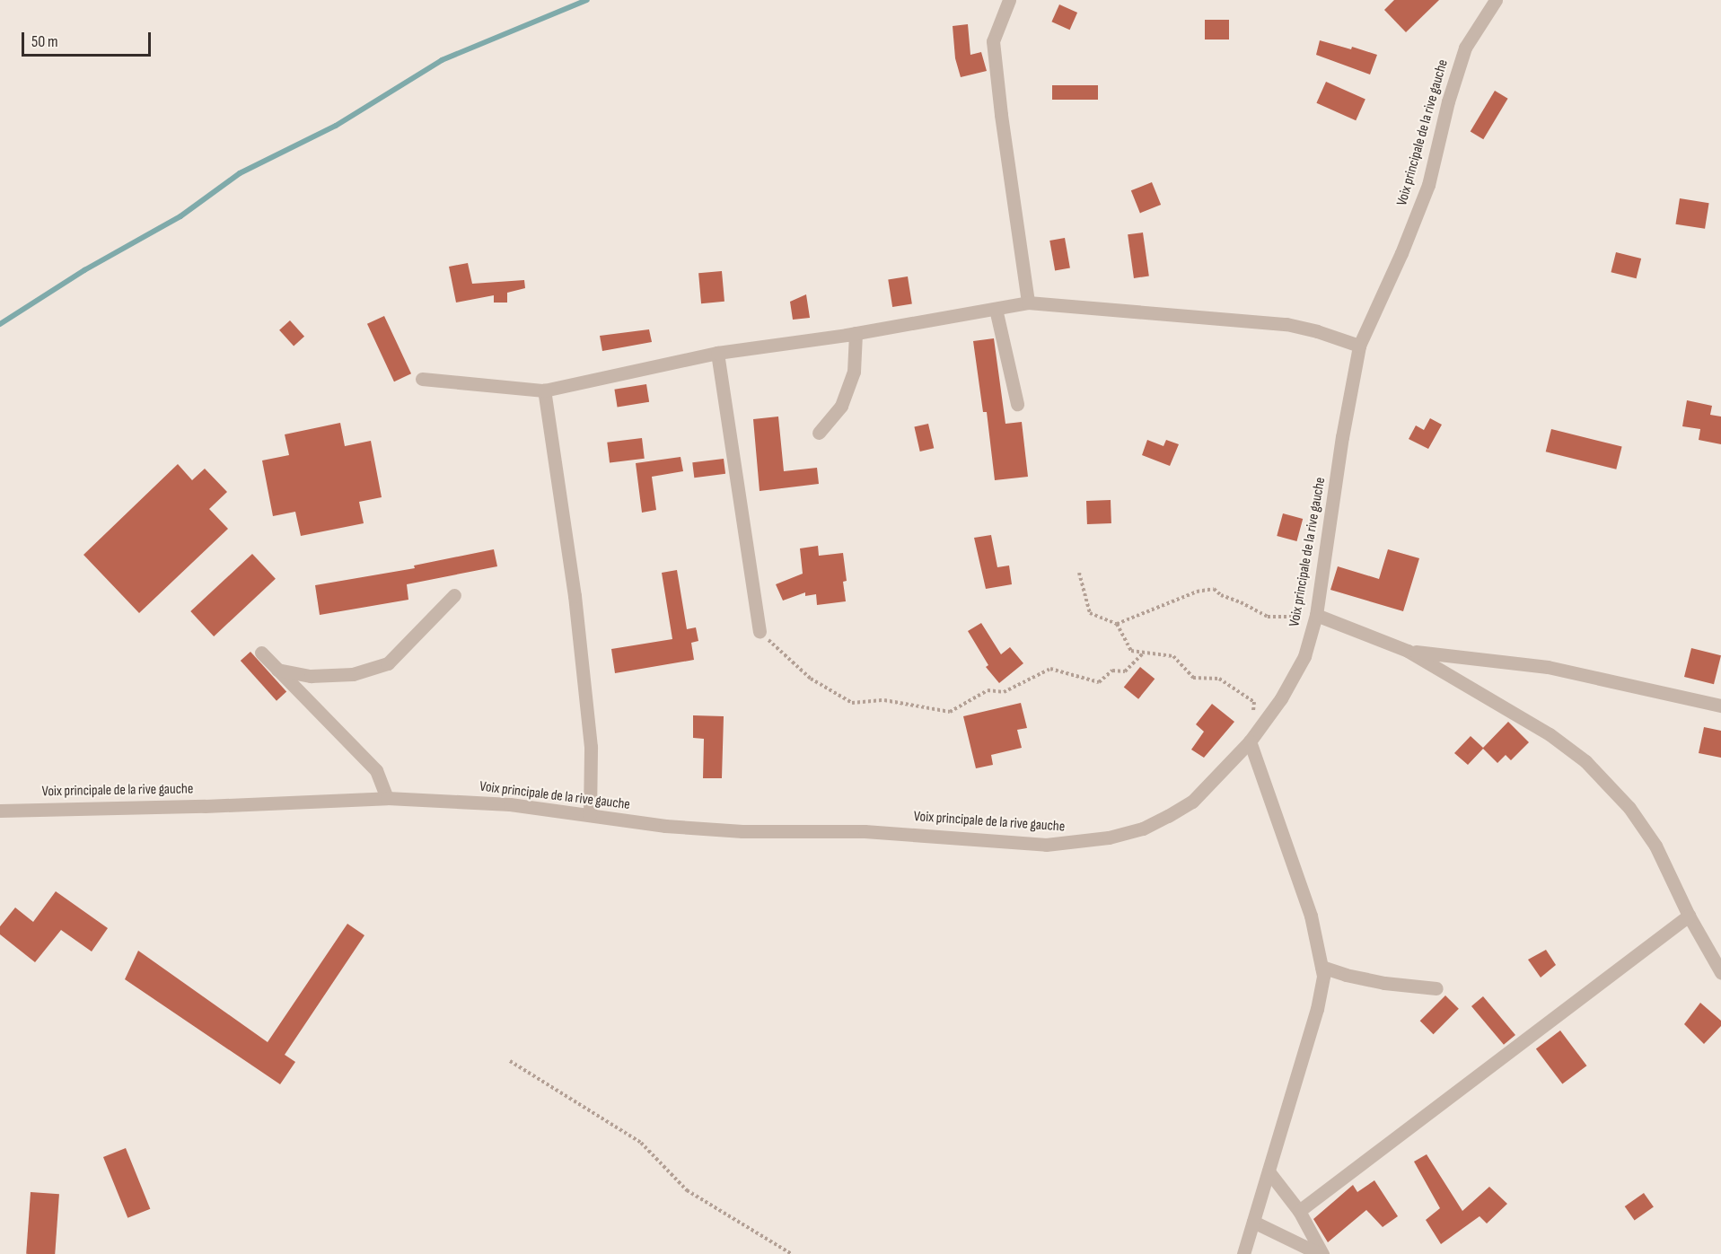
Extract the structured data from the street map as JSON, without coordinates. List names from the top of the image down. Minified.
{"streets":{"street":["Voix principale de la rive gauche"]},"scale_bar":"50 m"}
